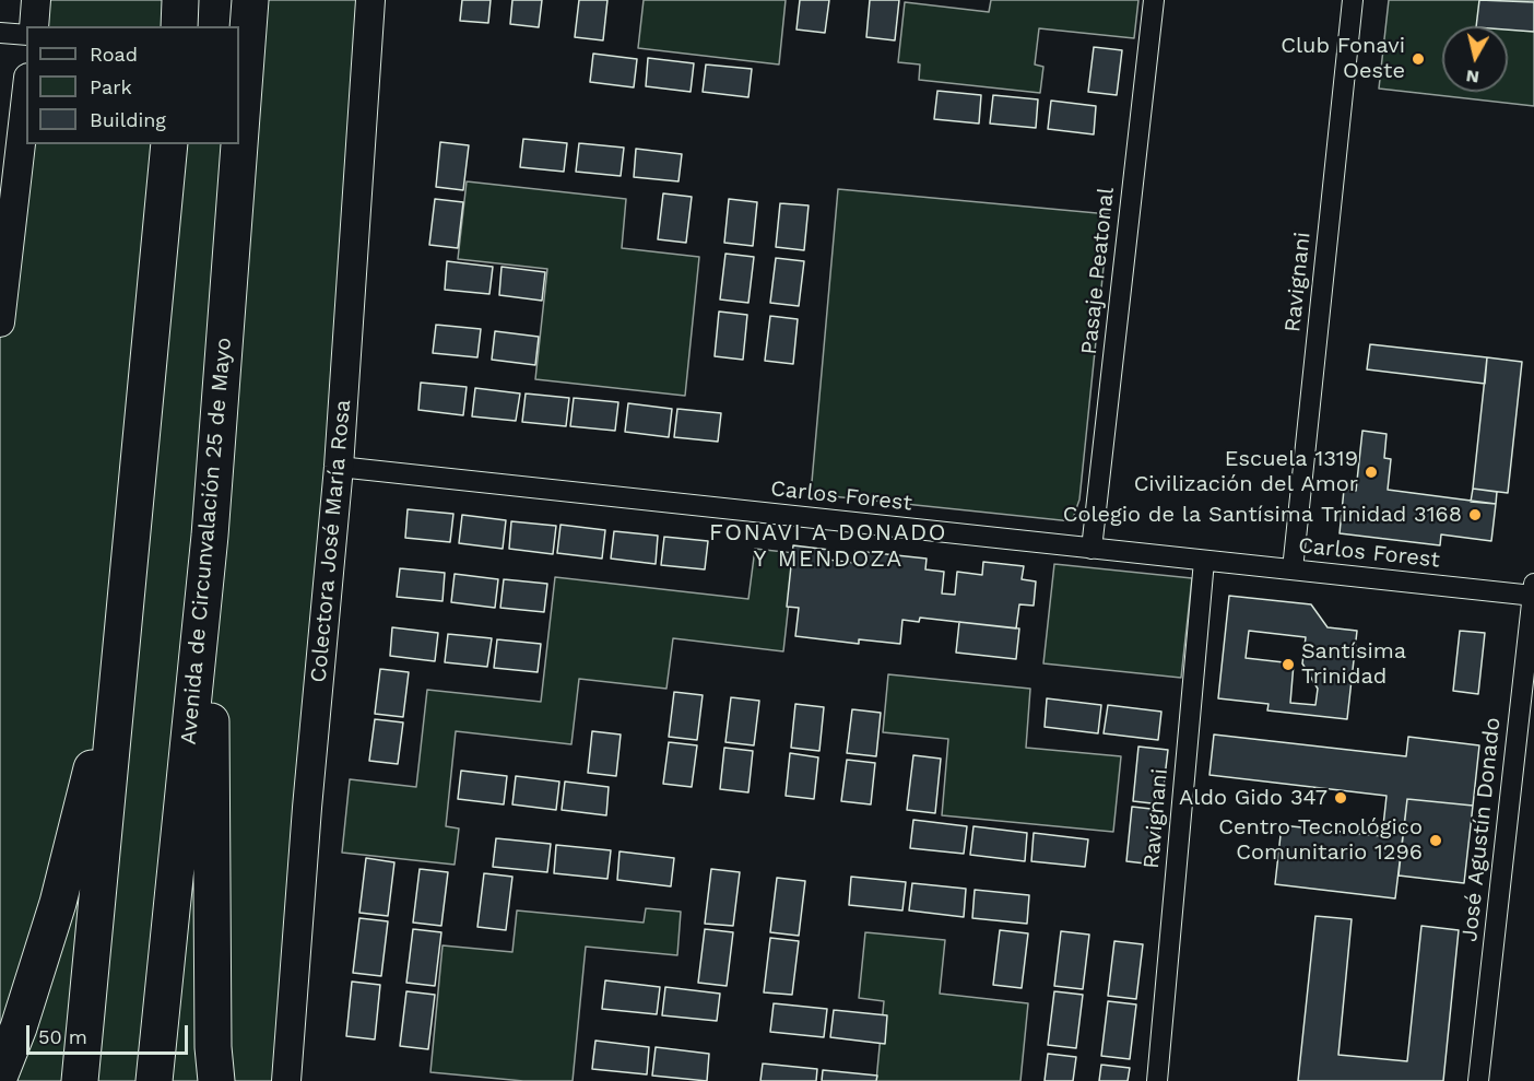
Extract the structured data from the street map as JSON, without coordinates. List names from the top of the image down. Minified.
{"streets":{"highway":["Avenida de Circunvalación 25 de Mayo"],"main road":["Colectora José María Rosa"],"street":["Pasaje Peatonal","Ravignani","Carlos Forest","José Agustín Donado"]},"crossings":[["Pasaje Peatonal","Carlos Forest"],["Ravignani","Carlos Forest"],["Carlos Forest","Colectora José María Rosa"],["Carlos Forest","José Agustín Donado"]],"districts":["FONAVI A DONADO Y MENDOZA"],"places":["Club Fonavi Oeste","Escuela 1319 Civilización del Amor","Colegio de la Santísima Trinidad 3168","Santísima Trinidad","Aldo Gido 347","Centro Tecnológico Comunitario 1296"],"legend":["Road","Park","Building"],"scale_bar":"50 m","north":"bottom"}
